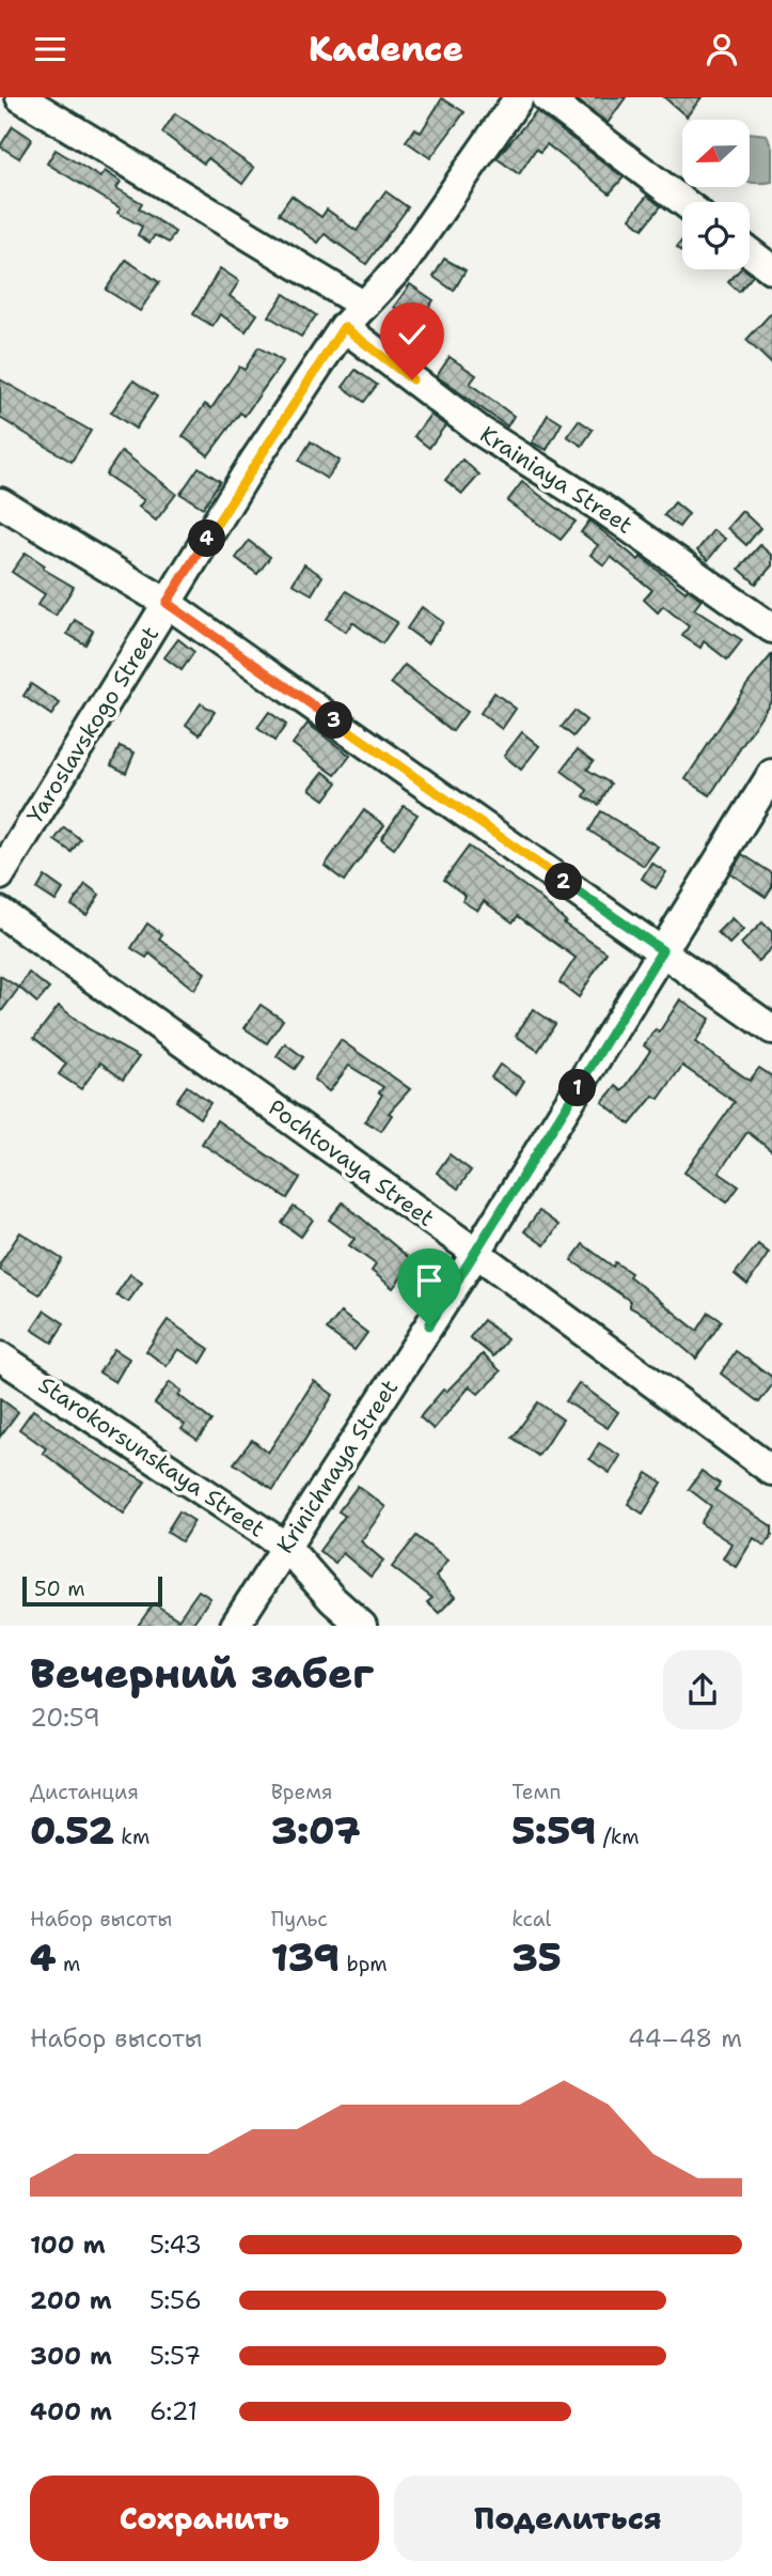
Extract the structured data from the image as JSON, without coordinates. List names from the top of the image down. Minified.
{"streets":{"street":["Krainiaya Street","Yaroslavskogo Street","Pochtovaya Street","Starokorsunskaya Street","Krinichnaya Street"]},"crossings":[["Krainiaya Street","Yaroslavskogo Street"],["Pochtovaya Street","Krinichnaya Street"],["Starokorsunskaya Street","Krinichnaya Street"]],"scale_bar":"50 m","north":"left","page":{"header":"Kadence","pins":["4","3","2","1"],"scale":"50 m","heading":["Вечерний забег","20:59"],"stats":[["Дистанция","0.52 km"],["Время","3:07"],["Темп","5:59 /km"],["Набор высоты","4 m"],["Пульс","139 bpm"],["kcal","35"]],"chart":["Набор высоты","44–48 m"],"list":[{"name":"100 m","note":"5:43"},{"name":"200 m","note":"5:56"},{"name":"300 m","note":"5:57"},{"name":"400 m","note":"6:21"}],"buttons":["Сохранить","Поделиться"]}}
